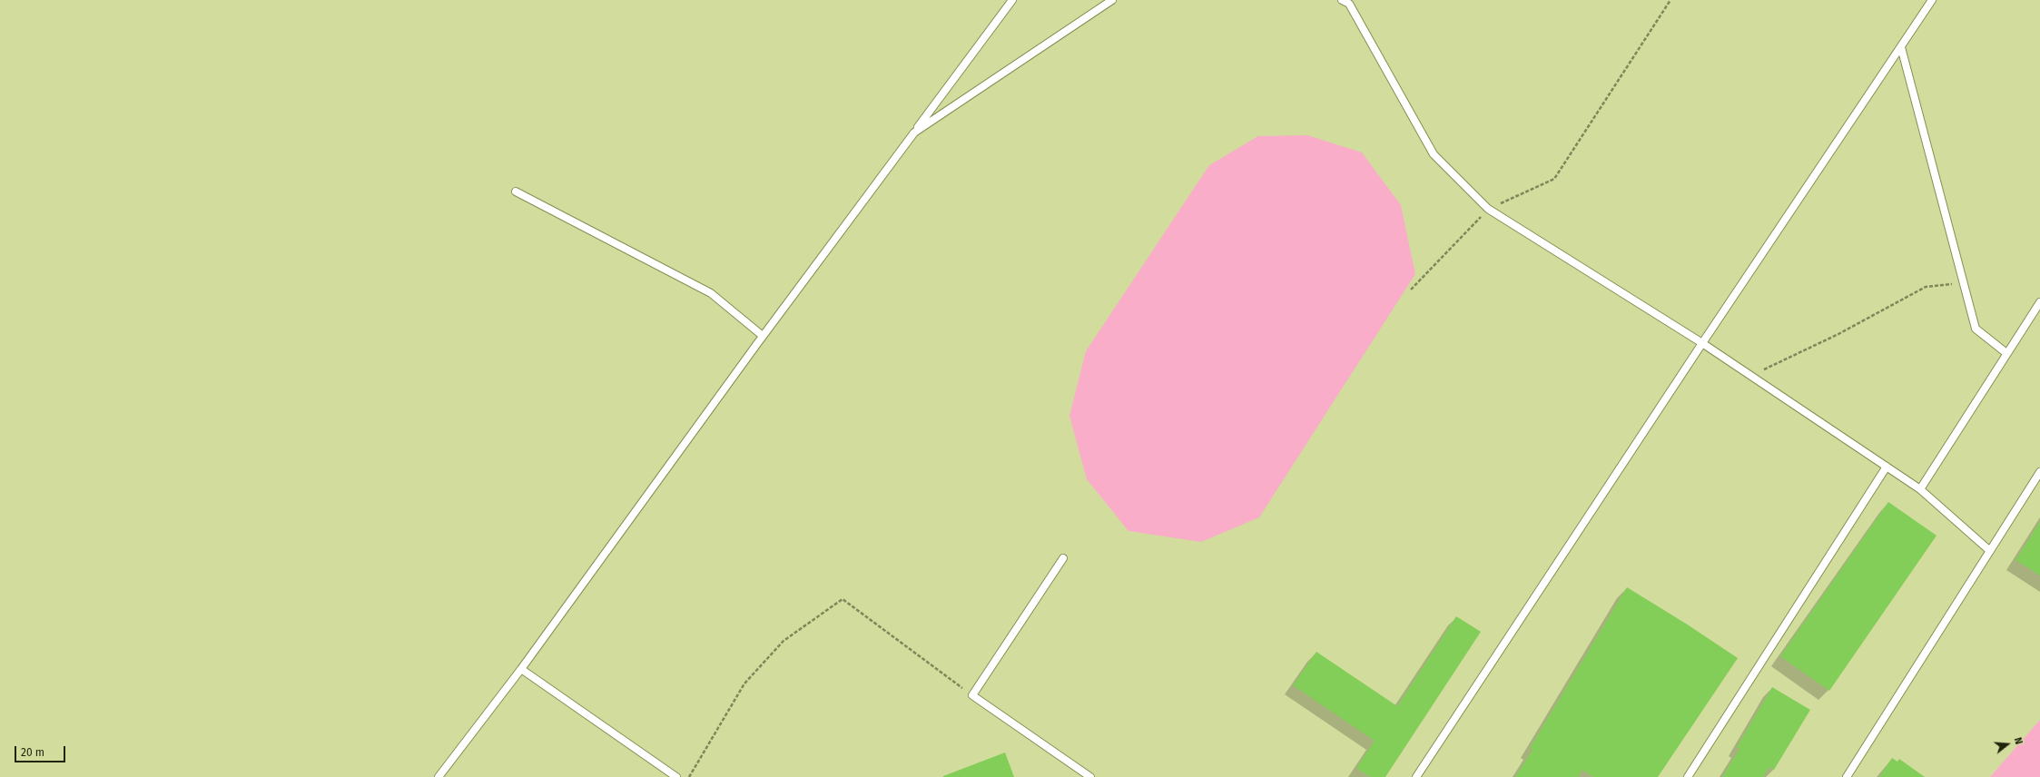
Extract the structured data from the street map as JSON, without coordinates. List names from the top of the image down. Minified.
{"scale_bar":"20 m","north":"right"}
